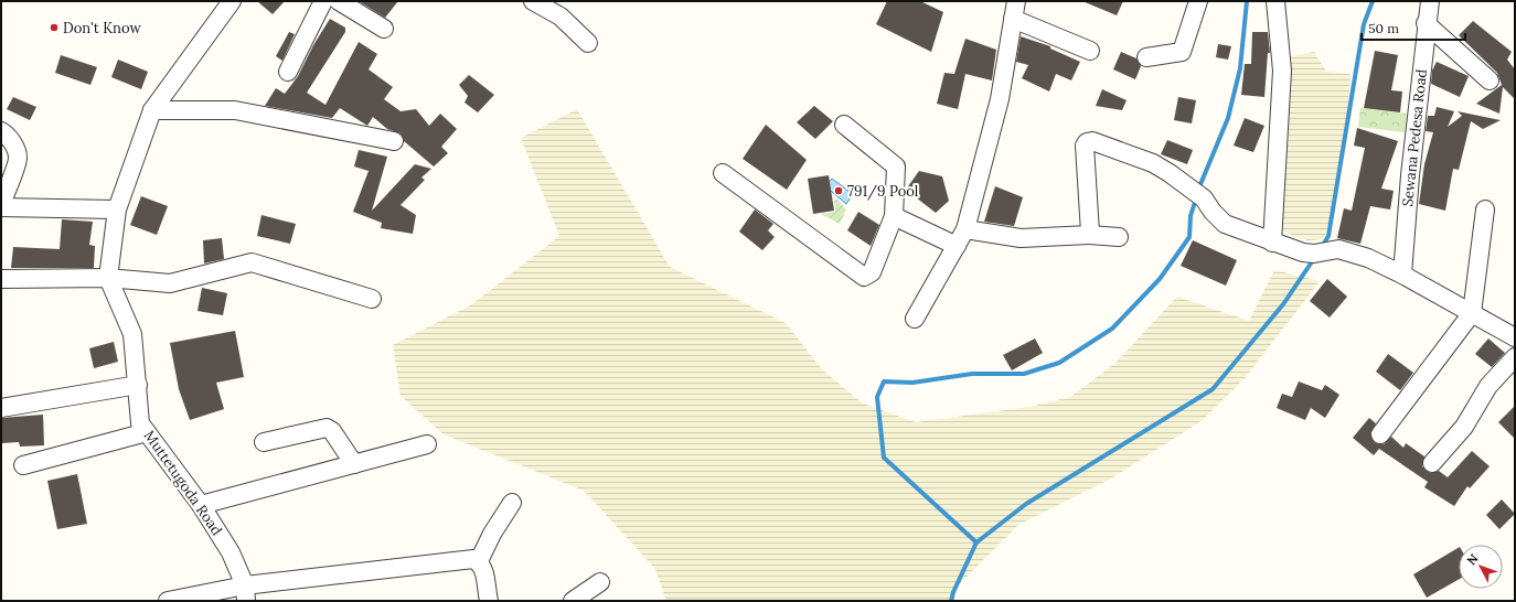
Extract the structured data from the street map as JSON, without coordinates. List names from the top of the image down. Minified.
{"streets":{"street":["Sewana Pedesa Road","Muttetugoda Road"]},"places":["Don't Know","791/9 Pool"],"scale_bar":"50 m","north":"top left"}
